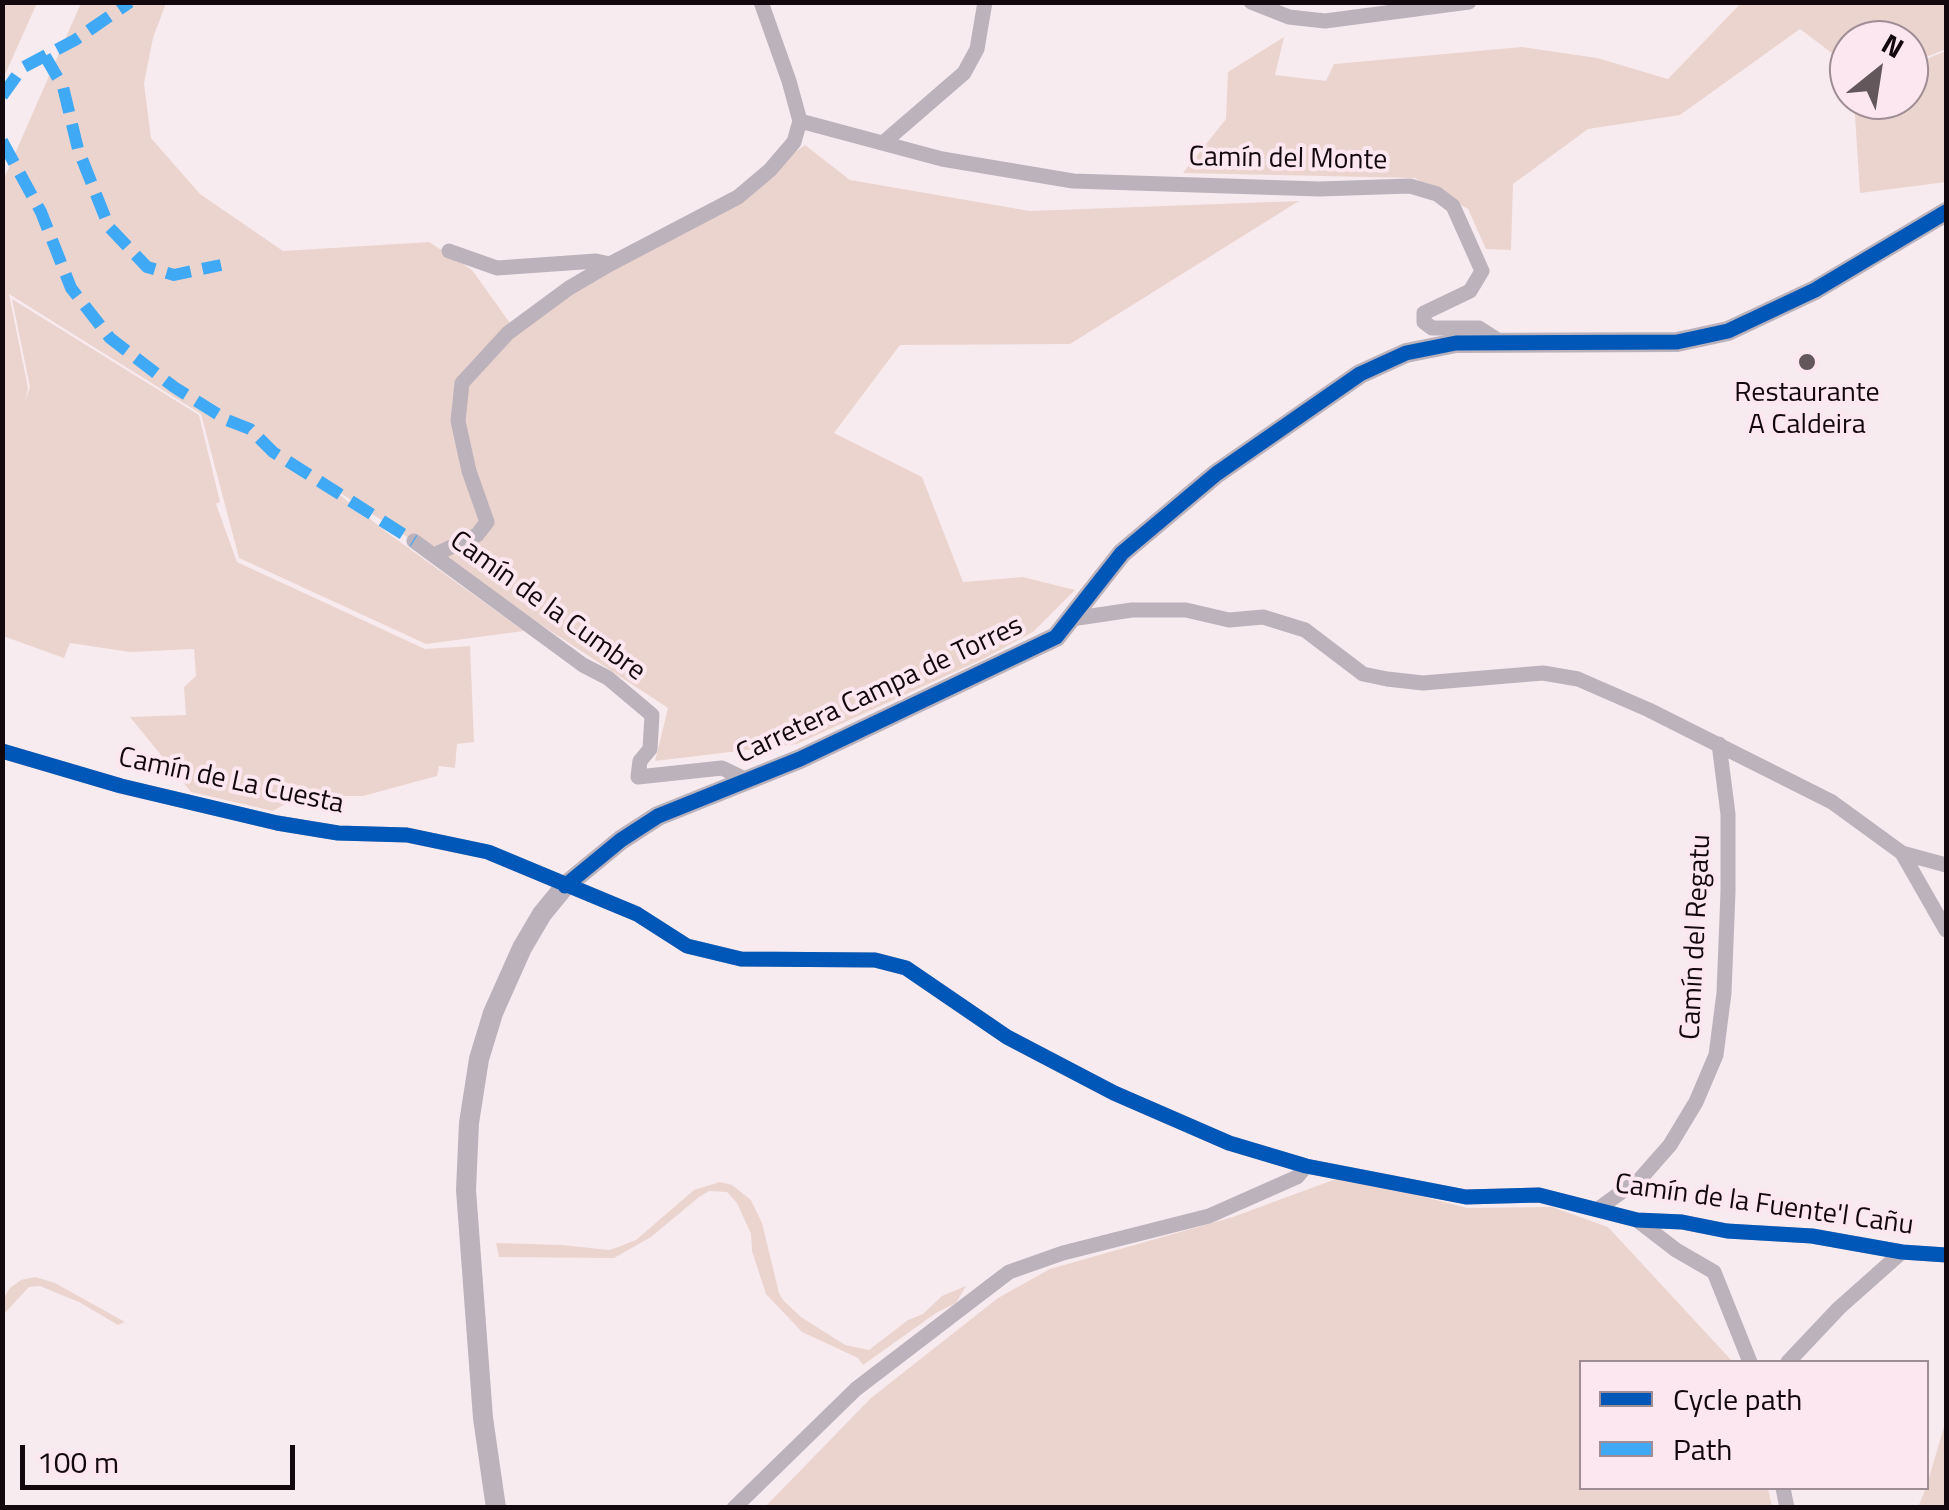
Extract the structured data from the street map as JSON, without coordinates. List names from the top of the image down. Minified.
{"streets":{"street":["Camín del Monte","Camín de la Cumbre","Carretera Campa de Torres","Camín de La Cuesta","Camín del Regatu","Camín de la Fuente'l Cañu"]},"crossings":[["Camín del Monte","Carretera Campa de Torres"],["Camín de la Cumbre","Carretera Campa de Torres"],["Carretera Campa de Torres","Camín de La Cuesta"],["Carretera Campa de Torres","Camín de la Fuente'l Cañu"],["Camín de La Cuesta","Camín de la Fuente'l Cañu"],["Camín del Regatu","Camín de la Fuente'l Cañu"]],"places":["Restaurante A Caldeira"],"legend":["Cycle path","Path"],"scale_bar":"100 m","north":"top right"}
